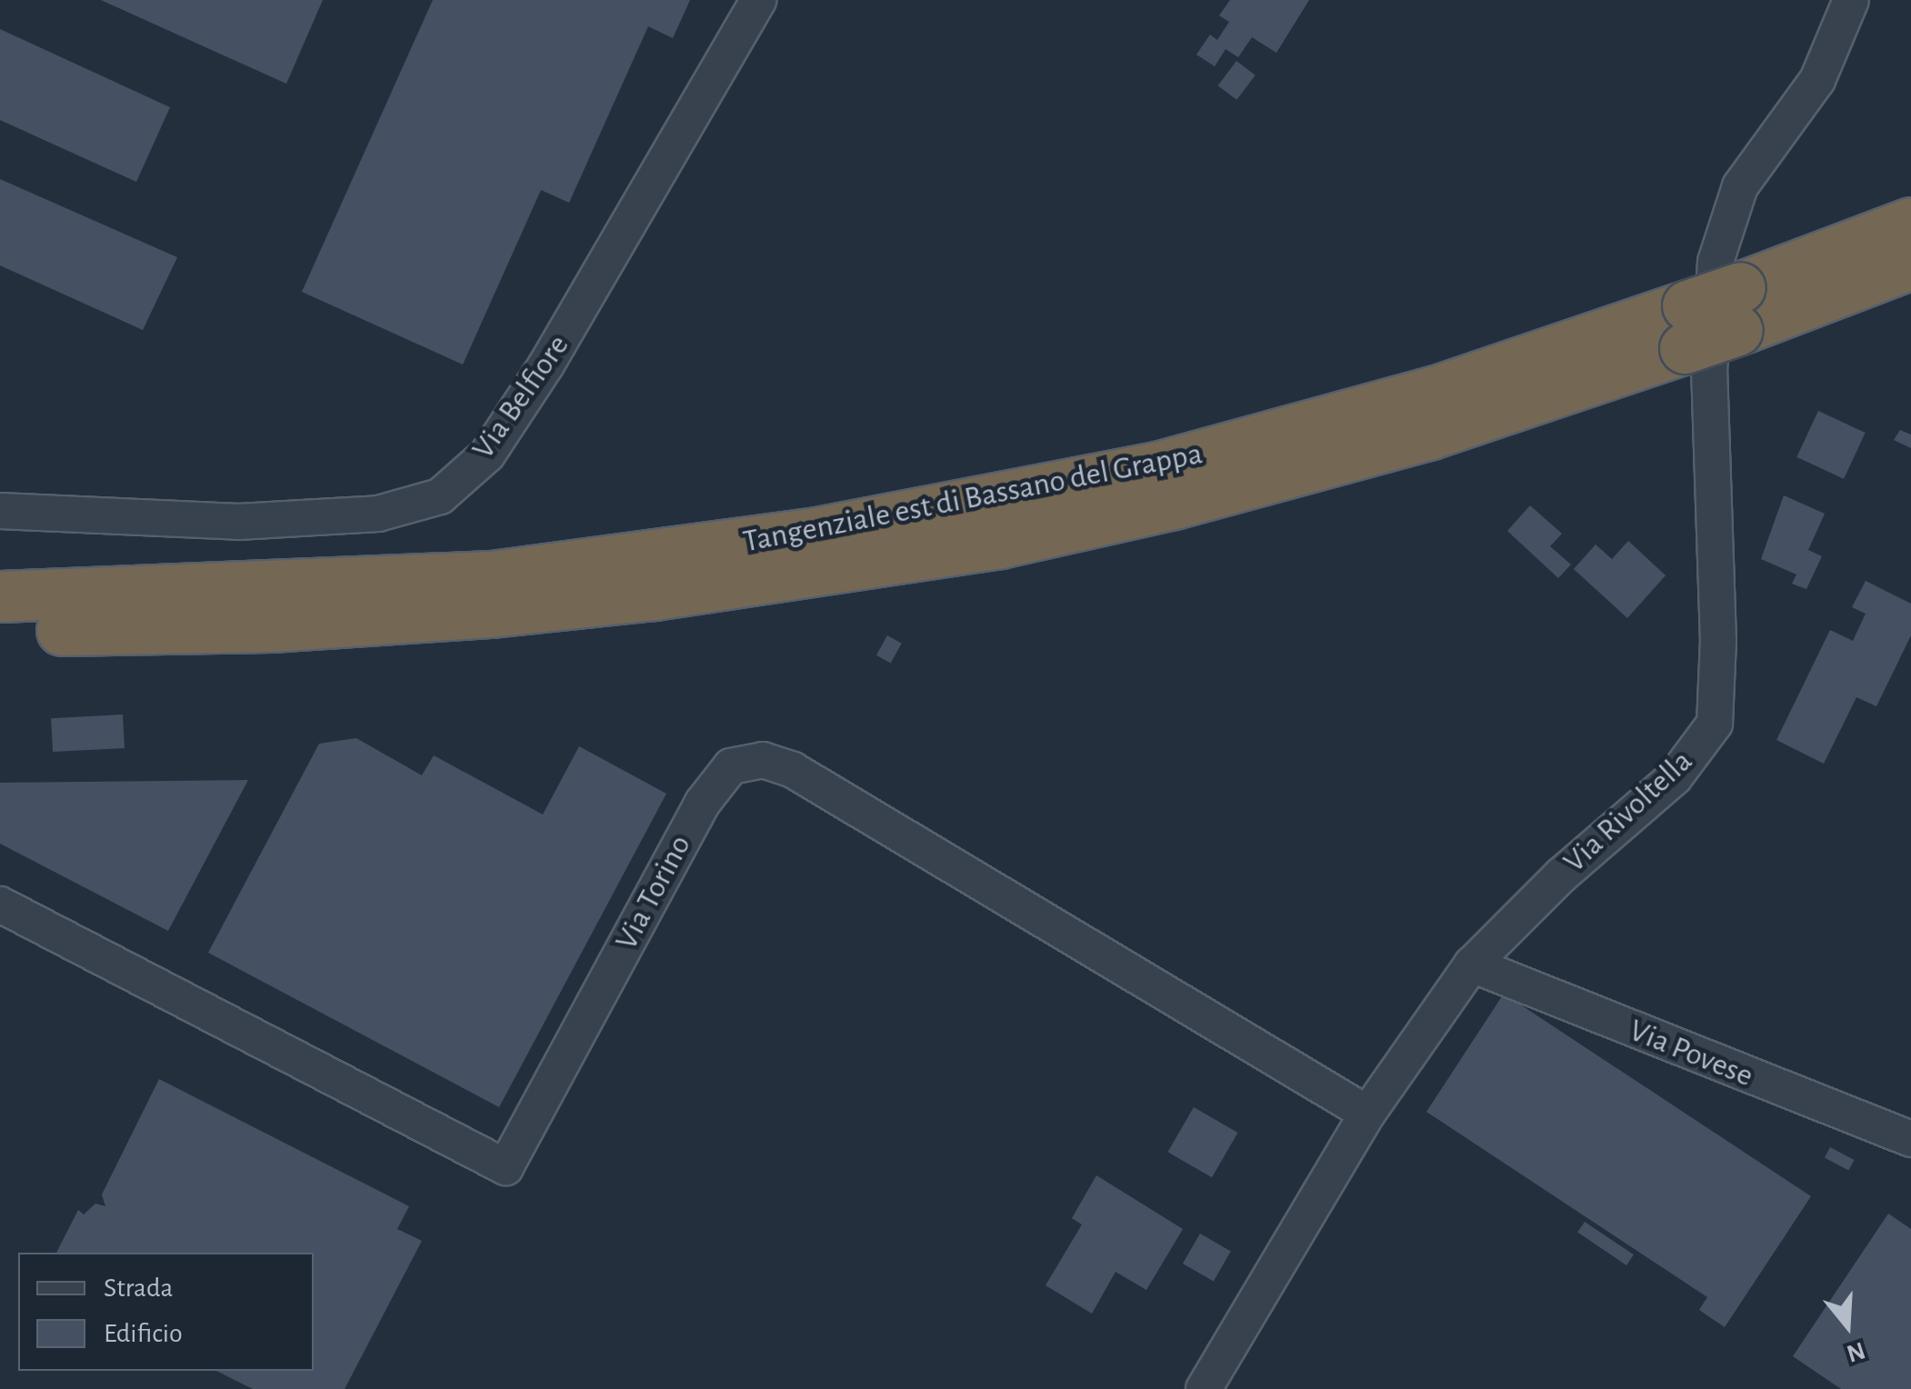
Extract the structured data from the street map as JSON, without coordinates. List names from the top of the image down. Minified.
{"streets":{"highway":["Tangenziale est di Bassano del Grappa"],"street":["Via Belfiore","Via Rivoltella","Via Torino","Via Povese"]},"crossings":[["Via Rivoltella","Via Torino"],["Via Rivoltella","Via Povese"]],"legend":["Strada","Edificio"],"north":"bottom"}
